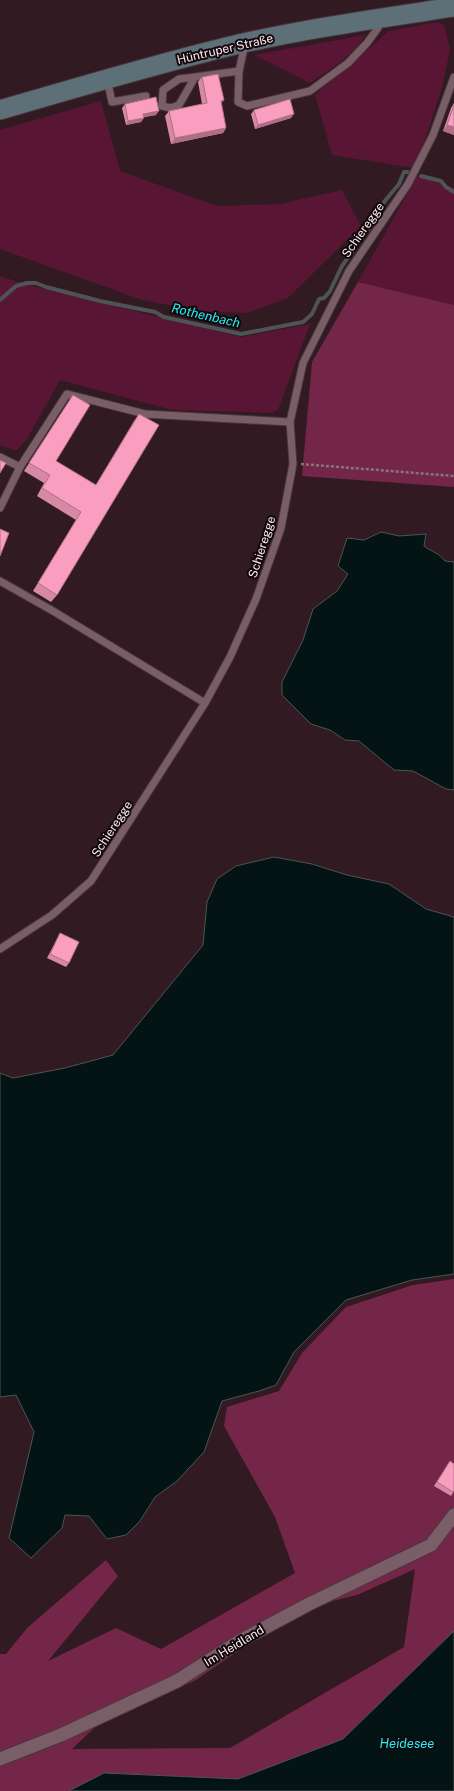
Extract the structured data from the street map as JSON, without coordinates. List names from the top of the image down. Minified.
{"streets":{"street":["Hüntruper Straße","Im Heidland"],"lane":["Schieregge"]},"water":["Rothenbach","Heidesee"]}
